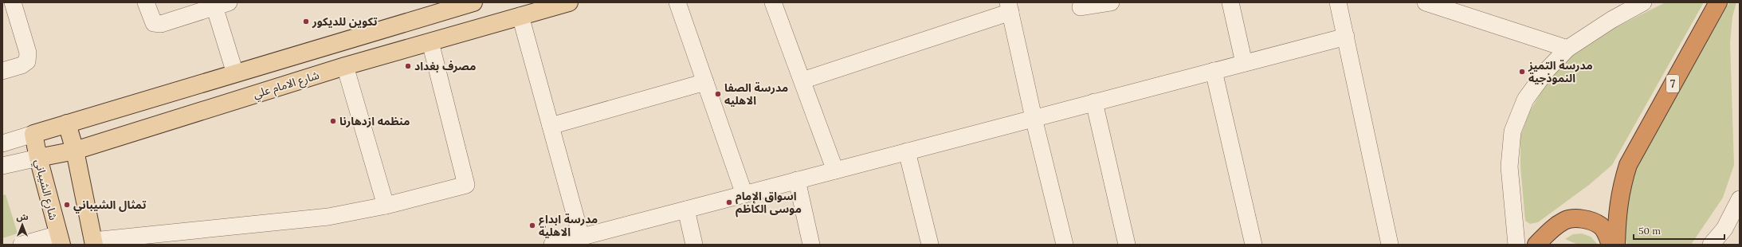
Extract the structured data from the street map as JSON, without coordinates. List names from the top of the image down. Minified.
{"streets":{"highway":["7"],"main road":["شارع الامام علي","شارع الشيباني"]},"crossings":[["شارع الامام علي","شارع الشيباني"]],"places":["تكوين للديكور","مصرف بغداد","مدرسة التميز النموذجية","مدرسة الصفا الاهليه","منظمه ازدهارنا","اسواق الإمام موسى الكاظم","تمثال الشيباني","مدرسة ابداع الاهلية"],"scale_bar":"50 m","north":"top"}
